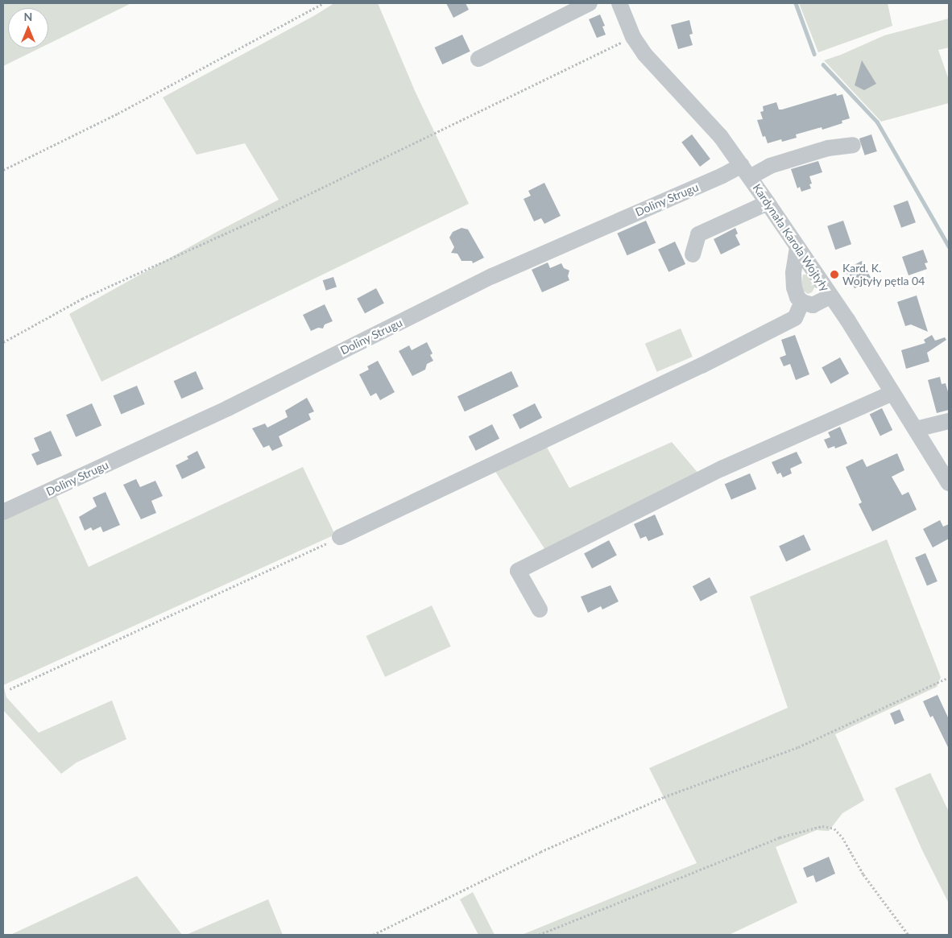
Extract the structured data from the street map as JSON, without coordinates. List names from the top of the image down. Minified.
{"streets":{"street":["Doliny Strugu","Kardynała Karola Wojtyły"]},"crossings":[["Doliny Strugu","Kardynała Karola Wojtyły"]],"places":["Kard. K. Wojtyły pętla 04"],"north":"top"}
